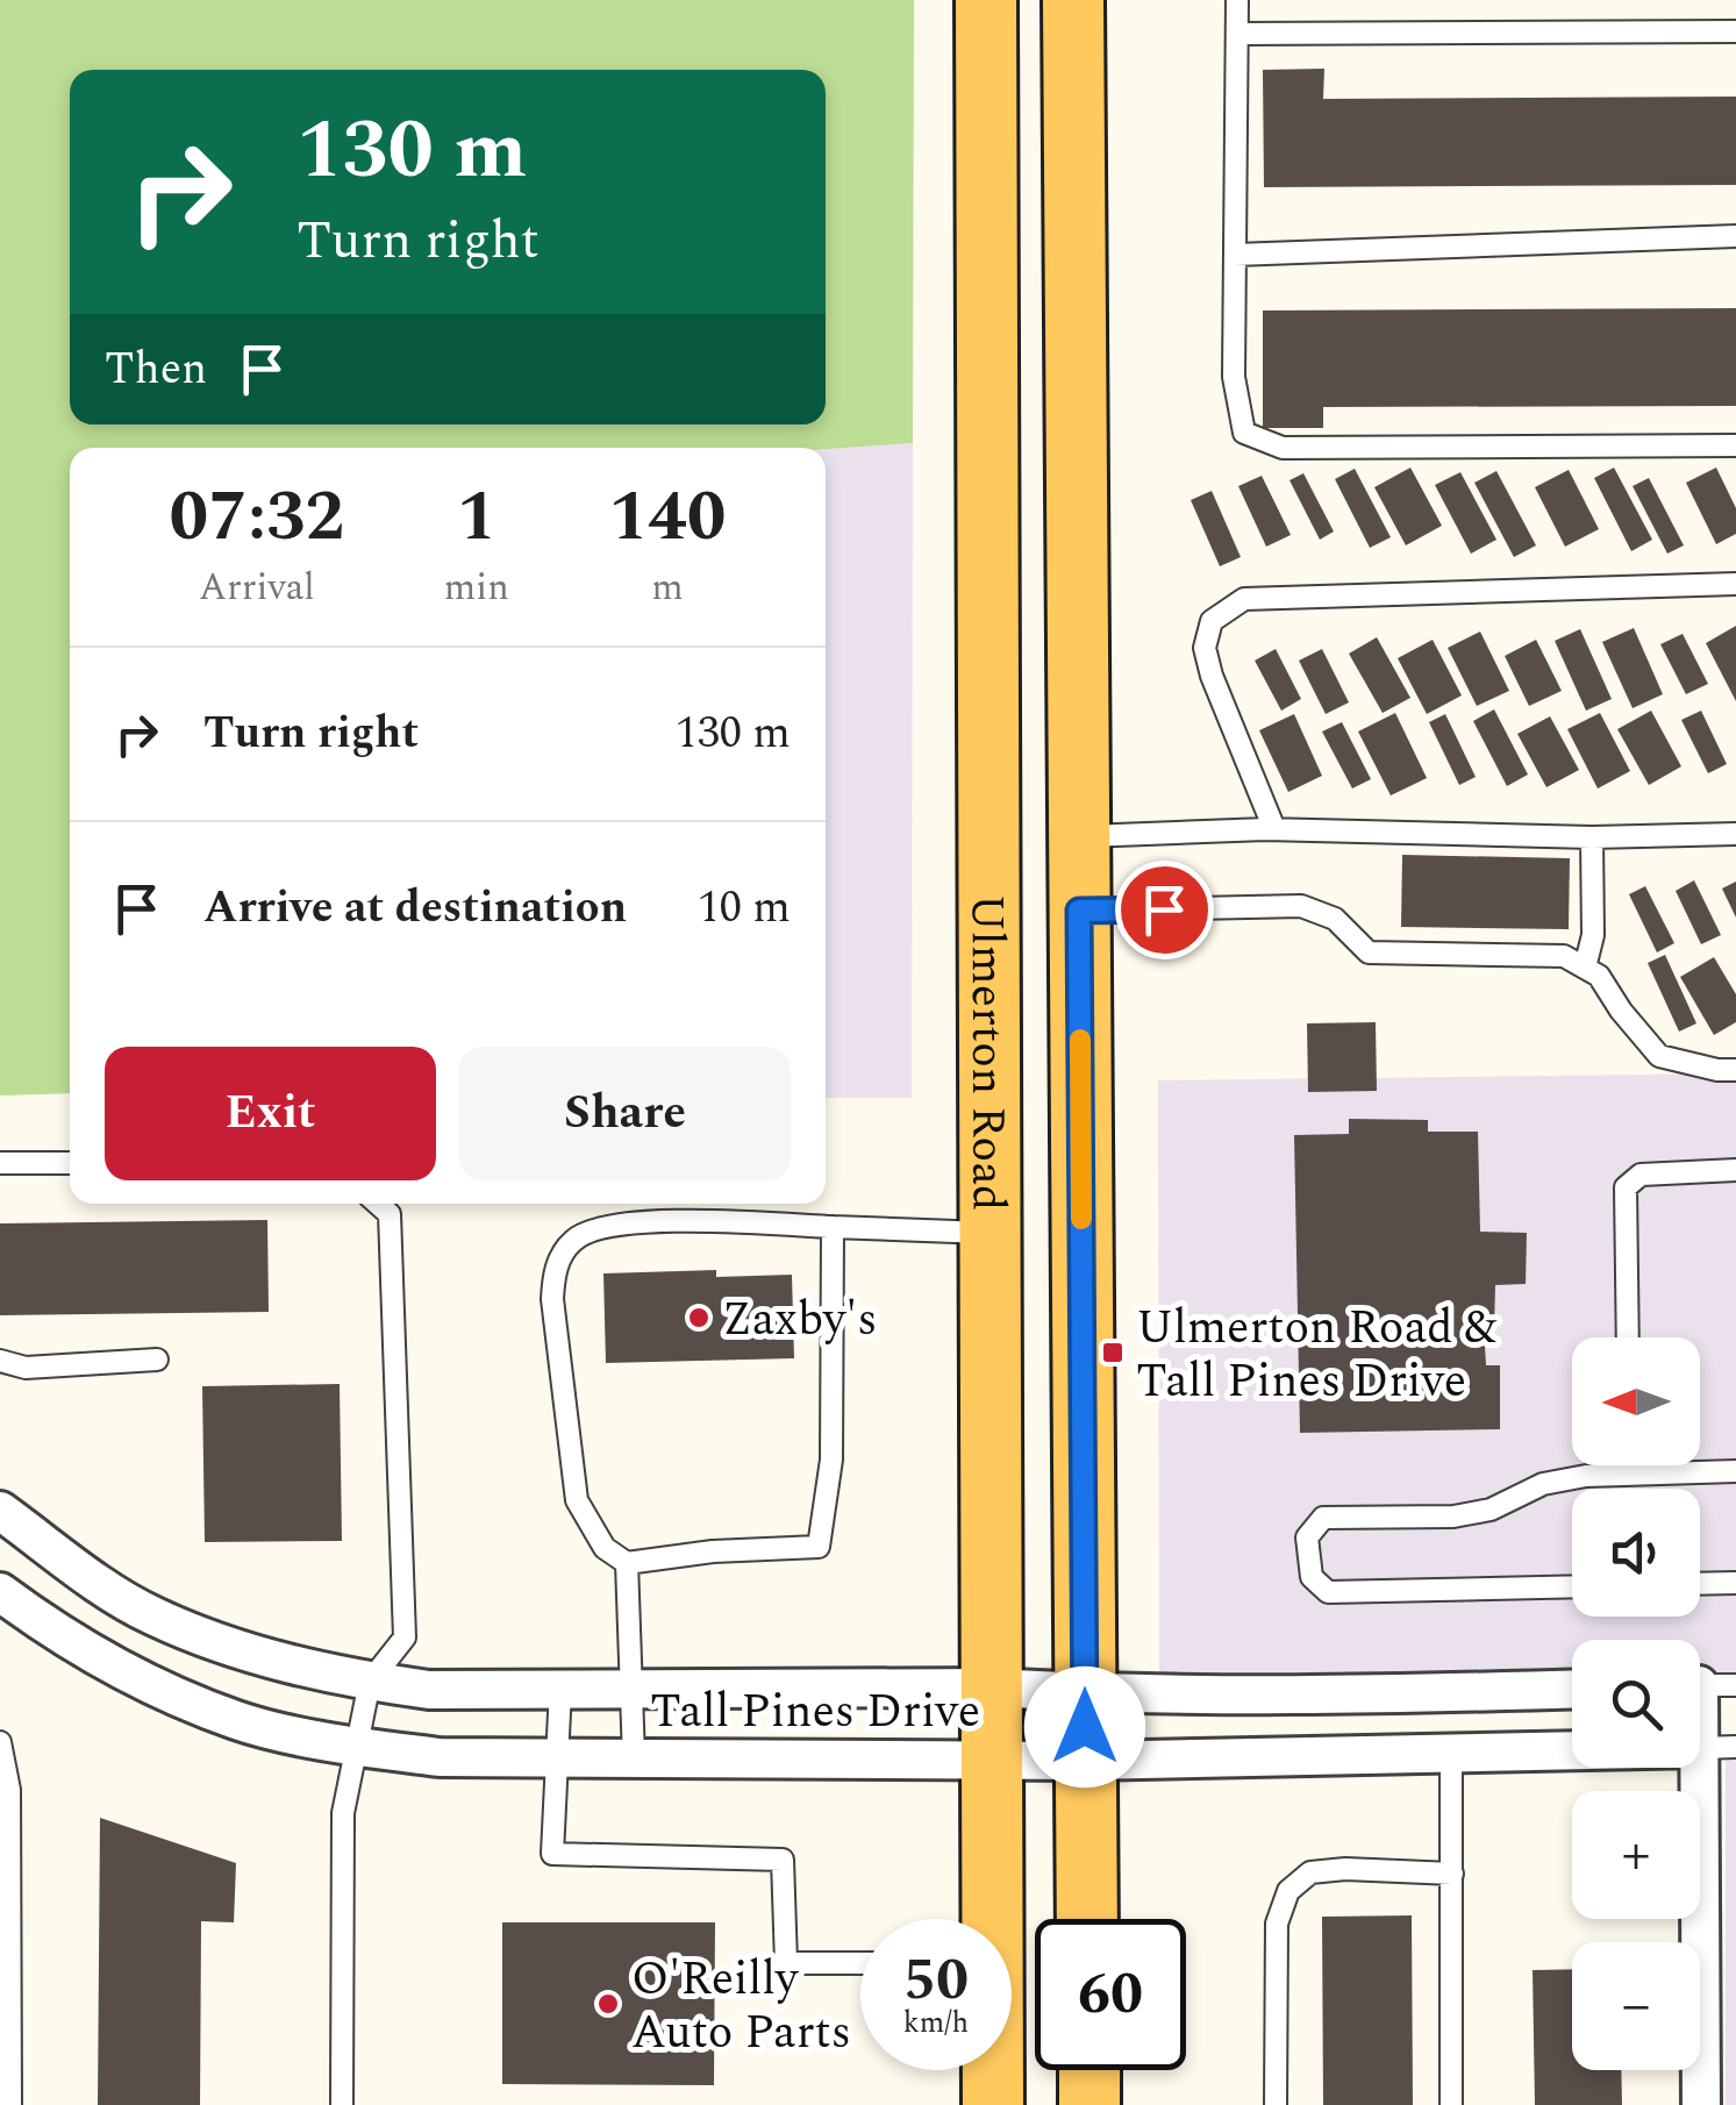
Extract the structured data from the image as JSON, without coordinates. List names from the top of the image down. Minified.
{"streets":{"main road":["Ulmerton Road"],"street":["Tall Pines Drive"]},"crossings":[["Ulmerton Road","Tall Pines Drive"]],"places":{"other":["Zaxby's","O'Reilly Auto Parts"],"transit":["Ulmerton Road & Tall Pines Drive"]},"north":"left","page":{"turn":["130 m","Turn right"],"then":"Then","eta":["07:32","Arrival","1","min","140","m"],"list":[{"name":"Turn right","value":"130 m"},{"name":"Arrive at destination","value":"10 m"}],"buttons":["Exit","Share"],"map_buttons":["+","−"],"speed":"50 km/h","limit":"60"}}
